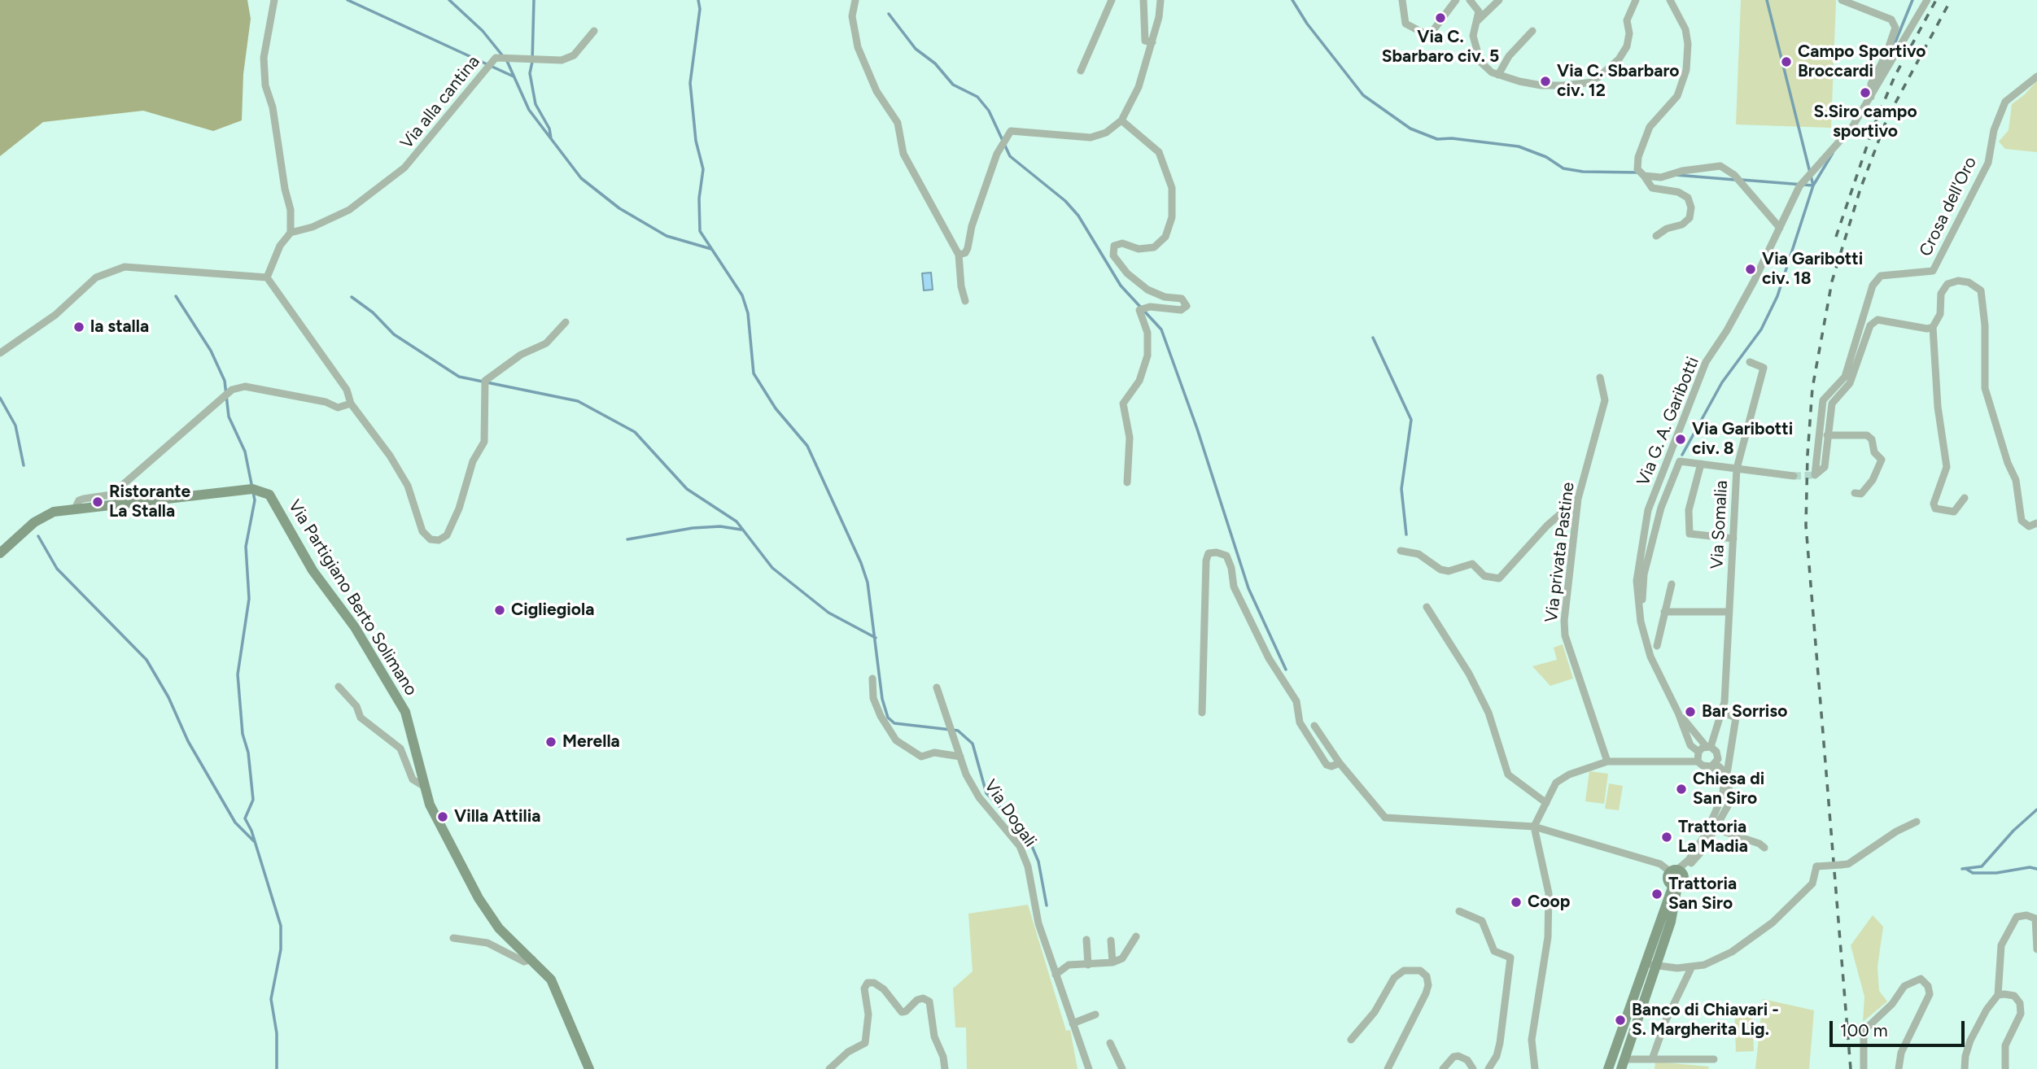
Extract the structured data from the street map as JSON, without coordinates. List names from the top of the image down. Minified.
{"streets":{"street":["Via alla cantina","Crosa dell'Oro","Via G. A. Garibotti","Via Somalia","Via privata Pastine","Via Partigiano Berto Solimano","Via Dogali"]},"crossings":[["Via G. A. Garibotti","Via Somalia"]],"places":["Via C. Sbarbaro civ. 5","Campo Sportivo Broccardi","Via C. Sbarbaro civ. 12","S.Siro campo sportivo","Via Garibotti civ. 18","la stalla","Via Garibotti civ. 8","Ristorante La Stalla","Cigliegiola","Bar Sorriso","Merella","Chiesa di San Siro","Villa Attilia","Trattoria La Madia","Trattoria San Siro","Coop","Banco di Chiavari - S. Margherita Lig."],"scale_bar":"100 m"}
